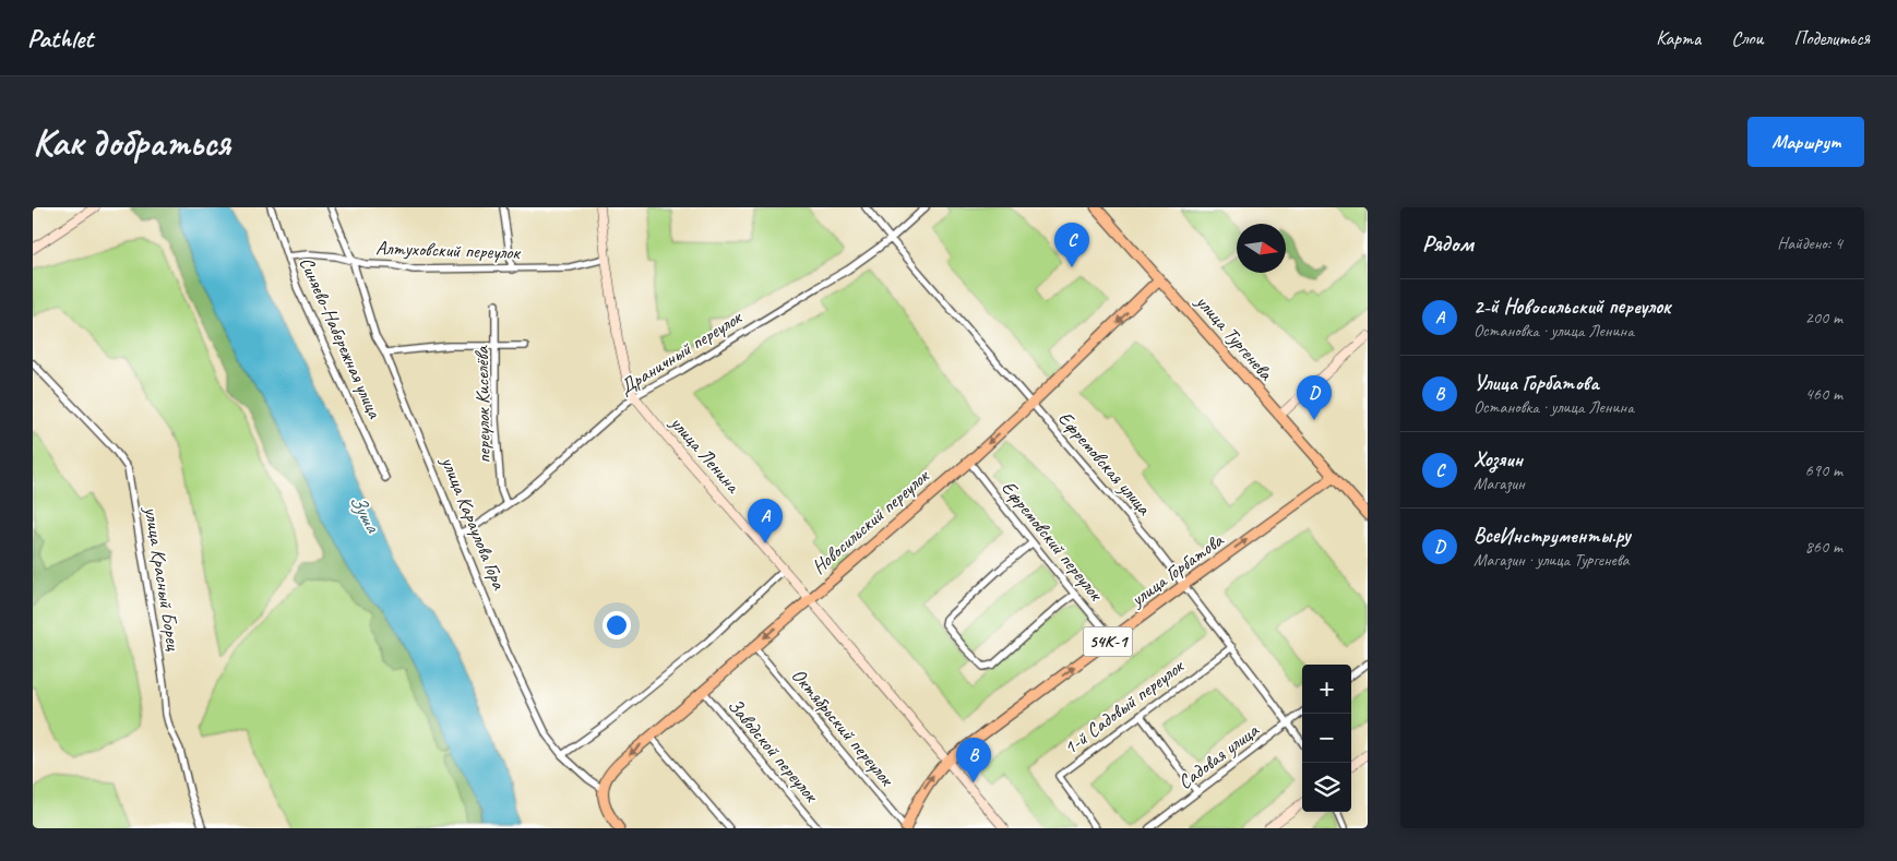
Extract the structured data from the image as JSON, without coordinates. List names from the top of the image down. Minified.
{"streets":{"main road":["улица Тургенева","улица Ленина","Новосильский переулок","улица Горбатова","54К-1"],"street":["Алтуховский переулок","Синяево-Набережная улица","Драничный переулок","переулок Киселёва","Ефремовская улица","улица Караулова Гора","Ефремовский переулок","улица Красный Борец","1-й Садовый переулок","Октябрьский переулок","Заводской переулок","Садовая улица"]},"crossings":[["Алтуховский переулок","Синяево-Набережная улица"],["Алтуховский переулок","улица Ленина"],["Алтуховский переулок","улица Караулова Гора"],["улица Тургенева","Новосильский переулок"],["улица Тургенева","улица Горбатова"],["Драничный переулок","переулок Киселёва"],["Драничный переулок","улица Ленина"],["Драничный переулок","Ефремовская улица"],["Драничный переулок","улица Караулова Гора"],["улица Ленина","Новосильский переулок"],["улица Ленина","улица Горбатова"],["Ефремовская улица","Новосильский переулок"],["Ефремовская улица","улица Горбатова"],["Ефремовская улица","1-й Садовый переулок"],["Ефремовская улица","Садовая улица"],["Новосильский переулок","улица Караулова Гора"],["Новосильский переулок","Ефремовский переулок"],["Новосильский переулок","Октябрьский переулок"],["Новосильский переулок","Заводской переулок"],["Ефремовский переулок","улица Горбатова"],["улица Горбатова","Октябрьский переулок"]],"one_way":["Новосильский переулок","улица Горбатова"],"water":["Зуша"],"north":"right","page":{"header":"Pathlet","nav":["Карта","Слои","Поделиться"],"buttons":"Маршрут","title":"Как добраться","heading":["Рядом","Найдено: 4"],"pins":["C","D","A","B"],"list":[{"mark":"A","name":"2-й Новосильский переулок","note":"Остановка · улица Ленина","value":"200 m"},{"mark":"B","name":"Улица Горбатова","note":"Остановка · улица Ленина","value":"460 m"},{"mark":"C","name":"Хозяин","note":"Магазин","value":"690 m"},{"mark":"D","name":"ВсеИнструменты.ру","note":"Магазин · улица Тургенева","value":"860 m"}],"map_buttons":["+","−"]}}
